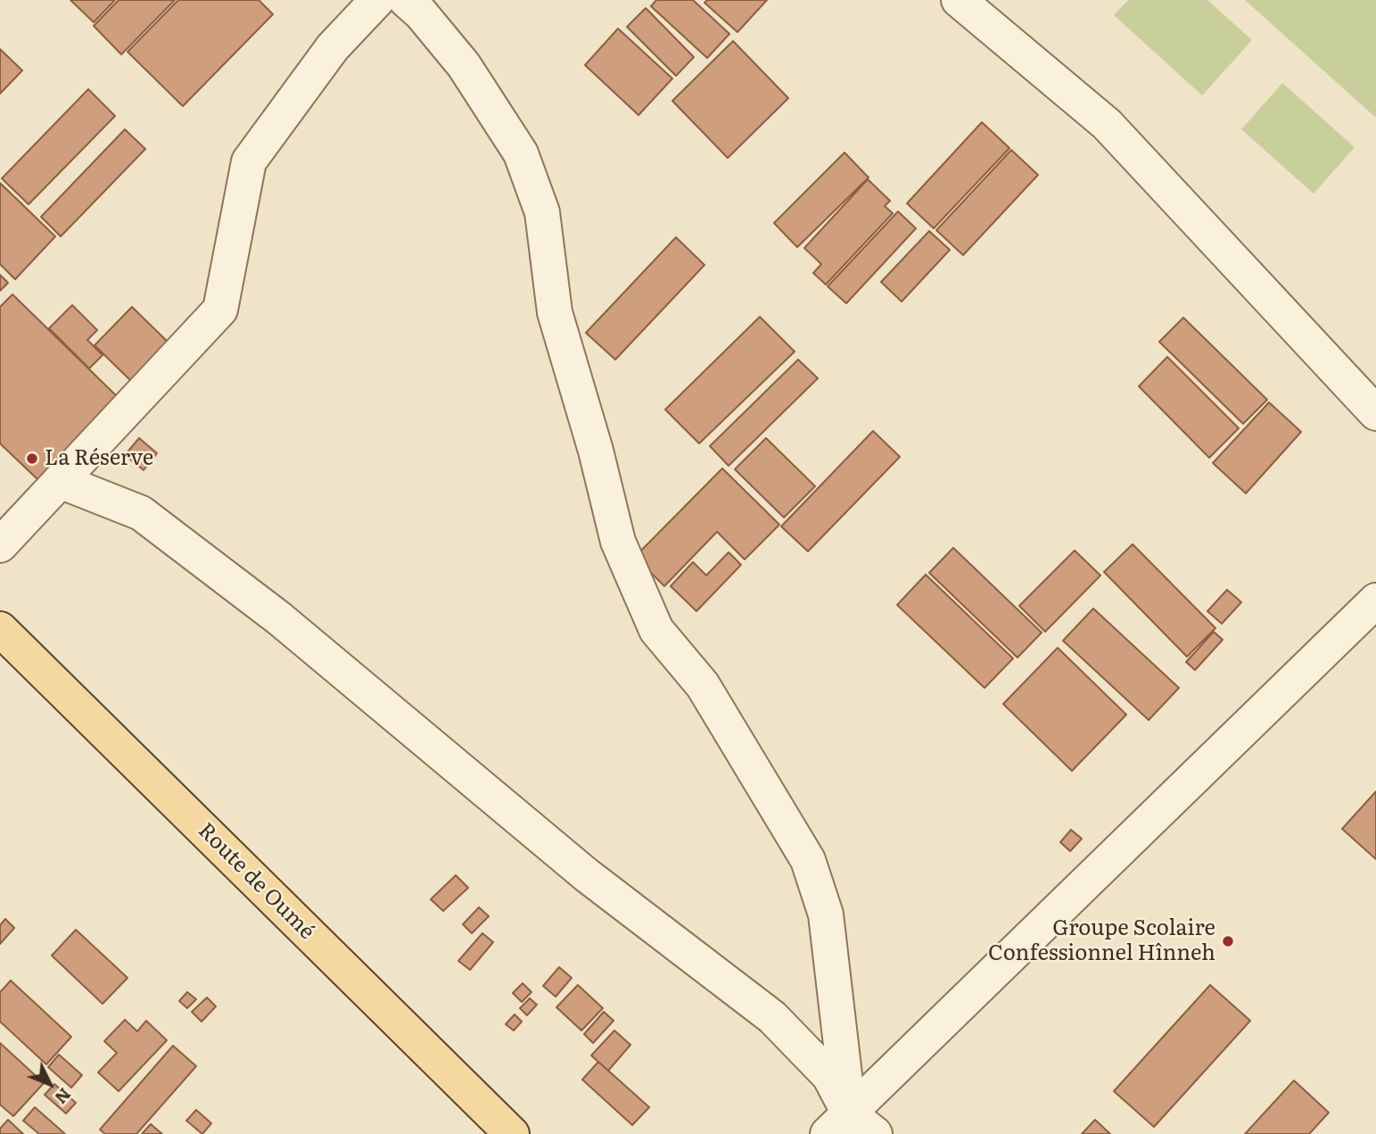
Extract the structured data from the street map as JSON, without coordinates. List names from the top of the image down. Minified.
{"streets":{"main road":["Route de Oumé"]},"places":["La Réserve","Groupe Scolaire Confessionnel Hînneh"],"north":"bottom right"}
